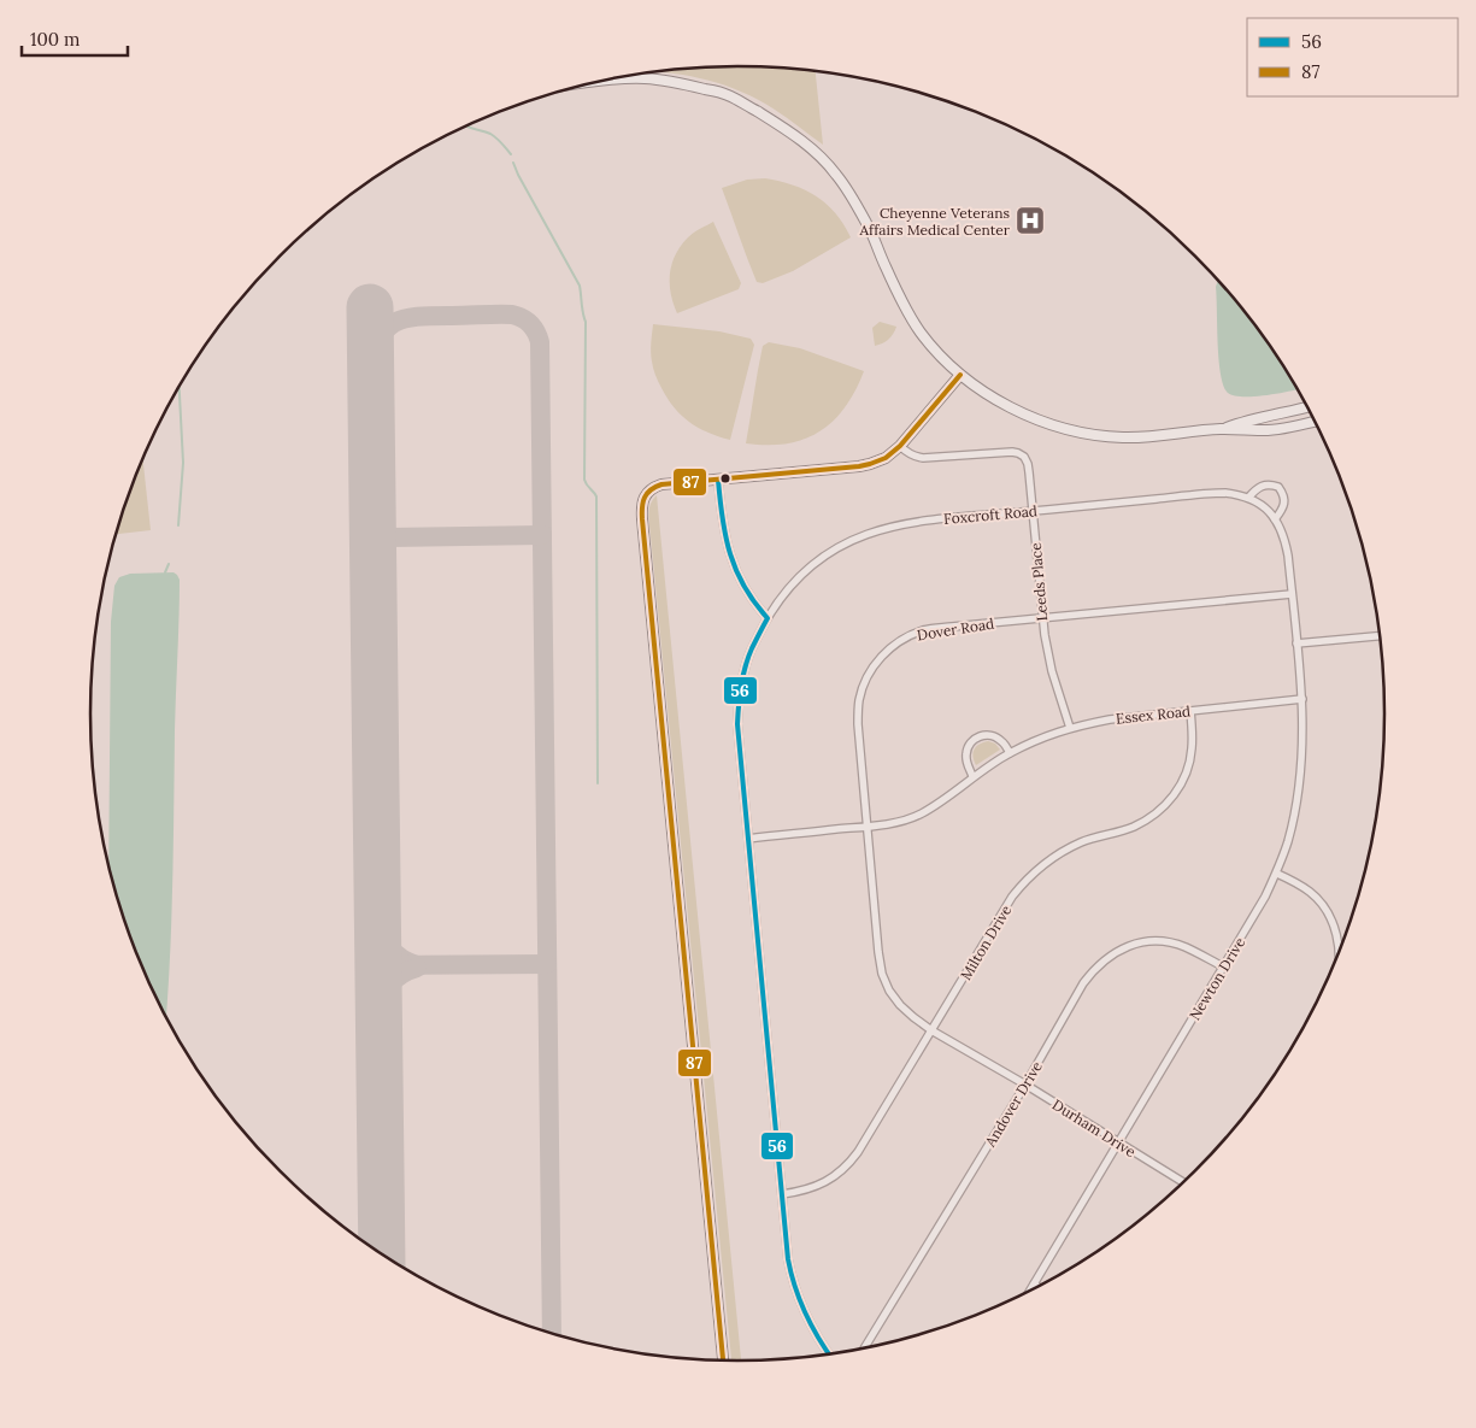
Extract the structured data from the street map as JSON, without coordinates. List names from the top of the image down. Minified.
{"streets":{"street":["Foxcroft Road","Leeds Place","Dover Road","Essex Road","Milton Drive","Newton Drive","Andover Drive","Durham Drive"]},"crossings":[["Foxcroft Road","Leeds Place"],["Foxcroft Road","Dover Road"],["Foxcroft Road","Essex Road"],["Foxcroft Road","Milton Drive"],["Foxcroft Road","Newton Drive"],["Leeds Place","Dover Road"],["Leeds Place","Essex Road"],["Dover Road","Essex Road"],["Dover Road","Milton Drive"],["Dover Road","Durham Drive"],["Essex Road","Milton Drive"],["Essex Road","Newton Drive"],["Milton Drive","Durham Drive"],["Newton Drive","Andover Drive"],["Newton Drive","Durham Drive"],["Andover Drive","Durham Drive"]],"places":{"hospital":["Cheyenne Veterans Affairs Medical Center"]},"lines":["transit line 87","transit line 56"],"legend":["56","87"],"scale_bar":"100 m"}
